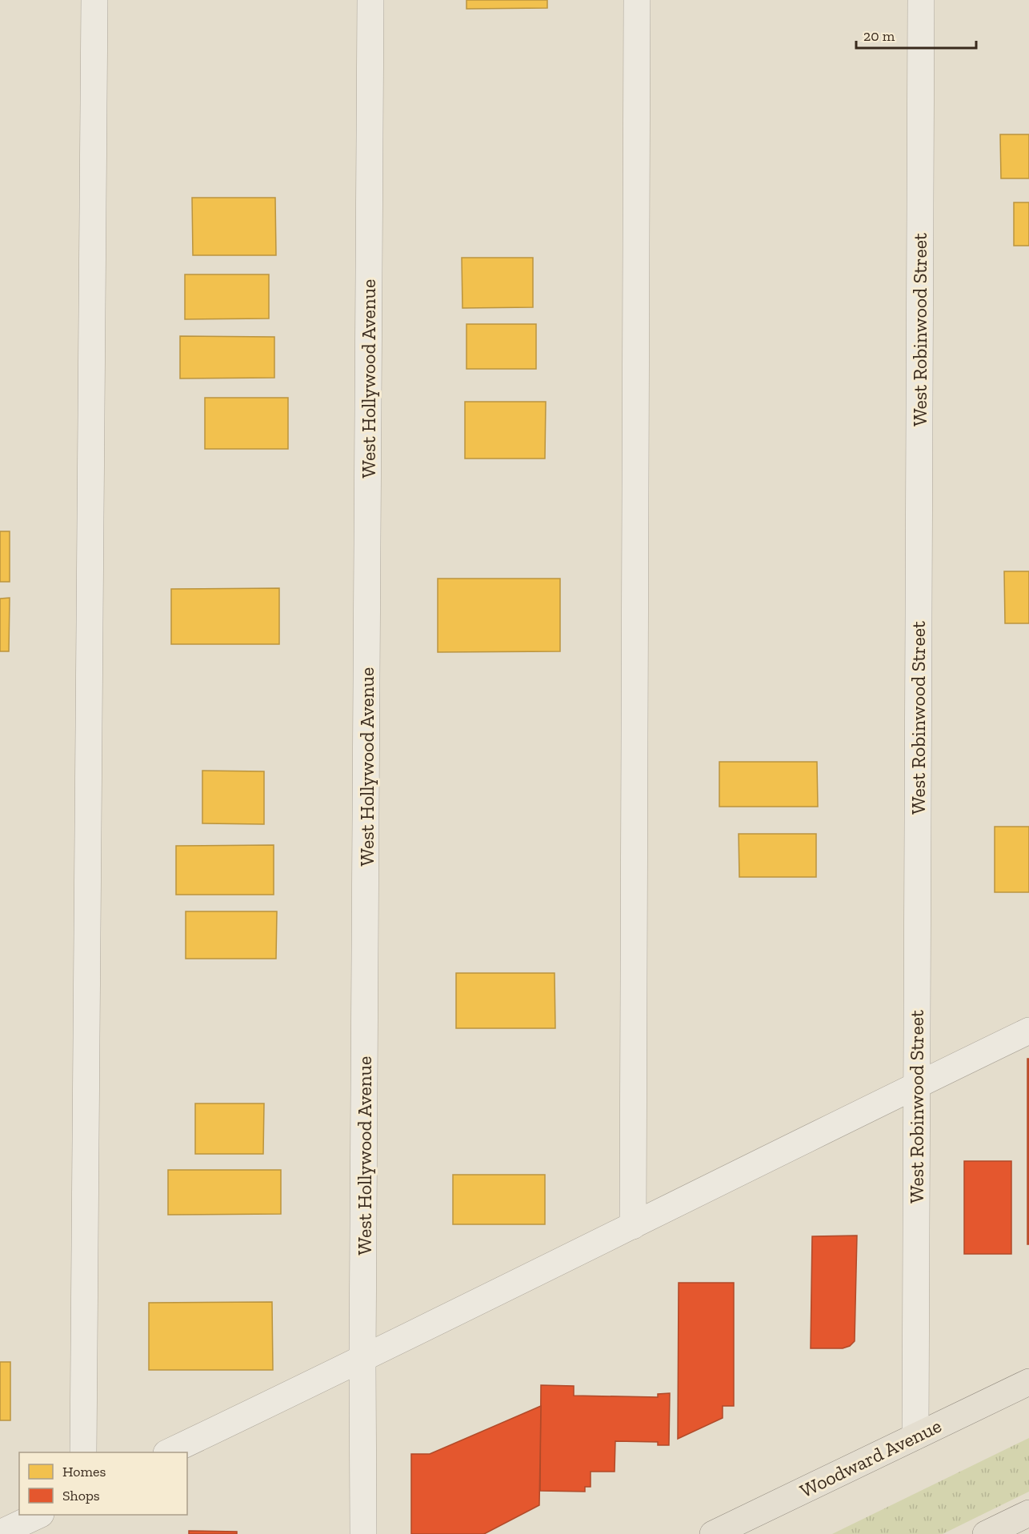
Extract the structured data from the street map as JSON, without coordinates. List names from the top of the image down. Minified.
{"streets":{"main road":["Woodward Avenue"],"street":["West Robinwood Street","West Hollywood Avenue"]},"crossings":[["West Robinwood Street","Woodward Avenue"]],"legend":["Homes","Shops"],"scale_bar":"20 m"}
